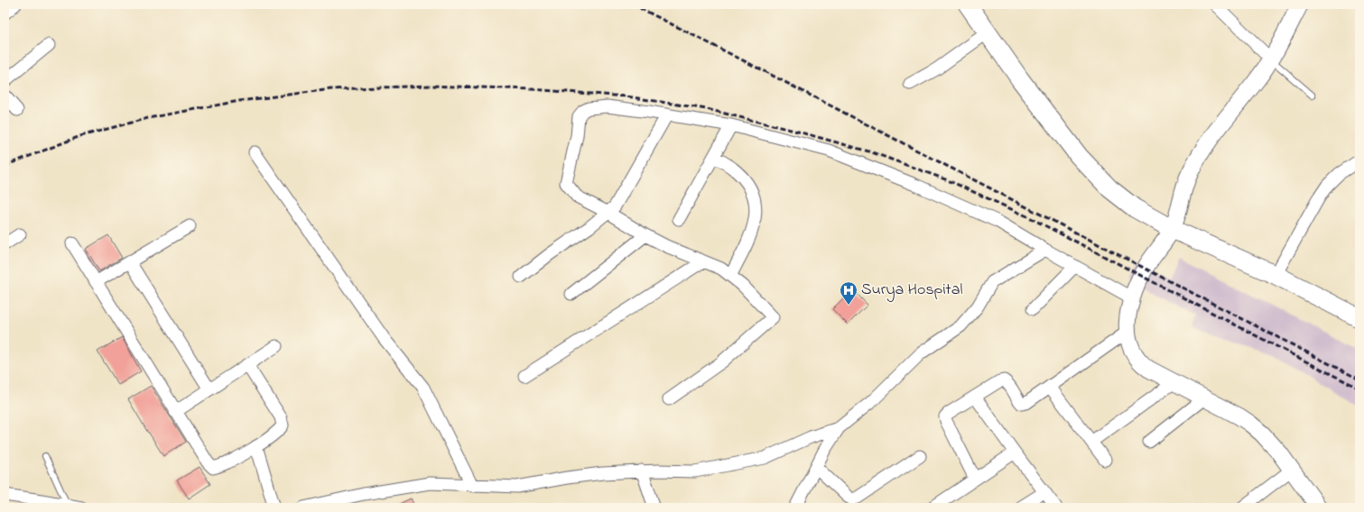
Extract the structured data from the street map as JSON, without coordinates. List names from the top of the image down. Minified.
{"places":{"hospital":["Surya Hospital"]}}
